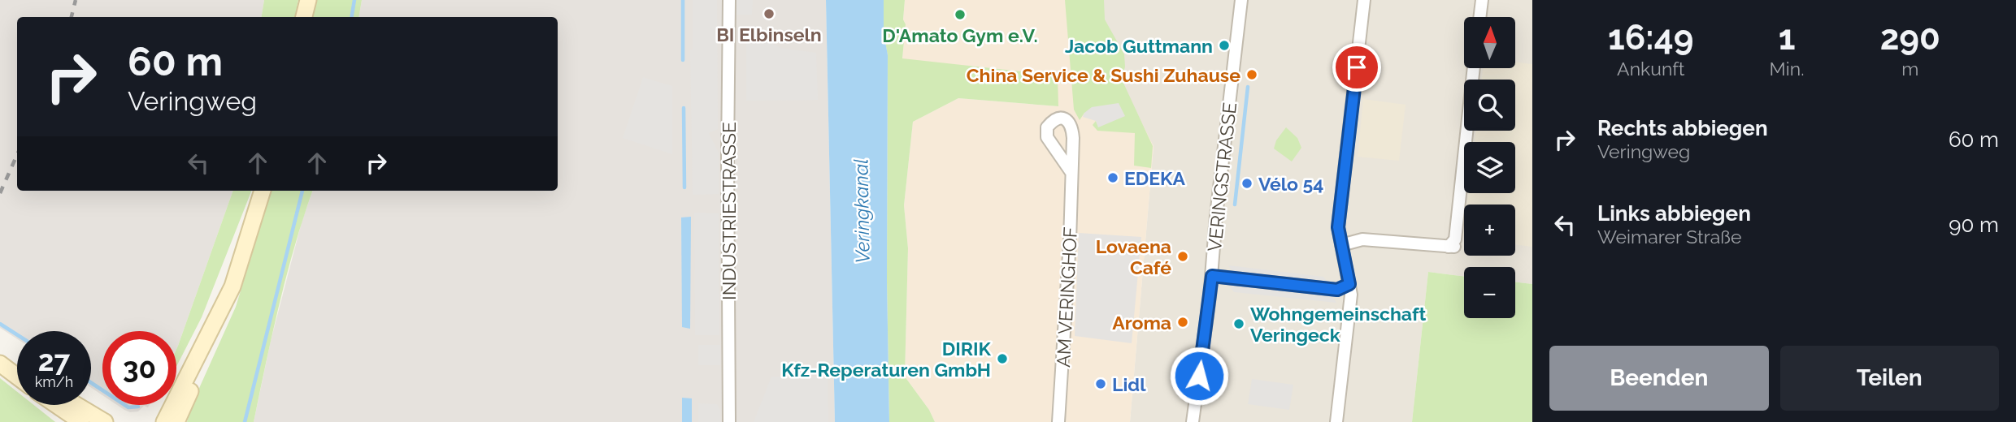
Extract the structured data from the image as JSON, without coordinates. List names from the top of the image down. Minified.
{"streets":{"street":["VERINGSTRASSE","INDUSTRIESTRASSE","AM VERINGHOF"]},"water":["Veringkanal"],"places":["BI Elbinseln","D'Amato Gym e.V.","Jacob Guttmann","China Service & Sushi Zuhause","EDEKA","Vélo 54","Lovaena Café","Aroma","Wohngemeinschaft Veringeck","DIRIK Kfz-Reperaturen GmbH","Lidl"],"north":"top","page":{"eta":["16:49","Ankunft","1","Min.","290","m"],"map_buttons":["+","−"],"turn":["60 m","Veringweg"],"list":[{"name":"Rechts abbiegen","note":"Veringweg","value":"60 m"},{"name":"Links abbiegen","note":"Weimarer Straße","value":"90 m"}],"speed":"27 km/h","limit":"30","buttons":["Beenden","Teilen"]}}
